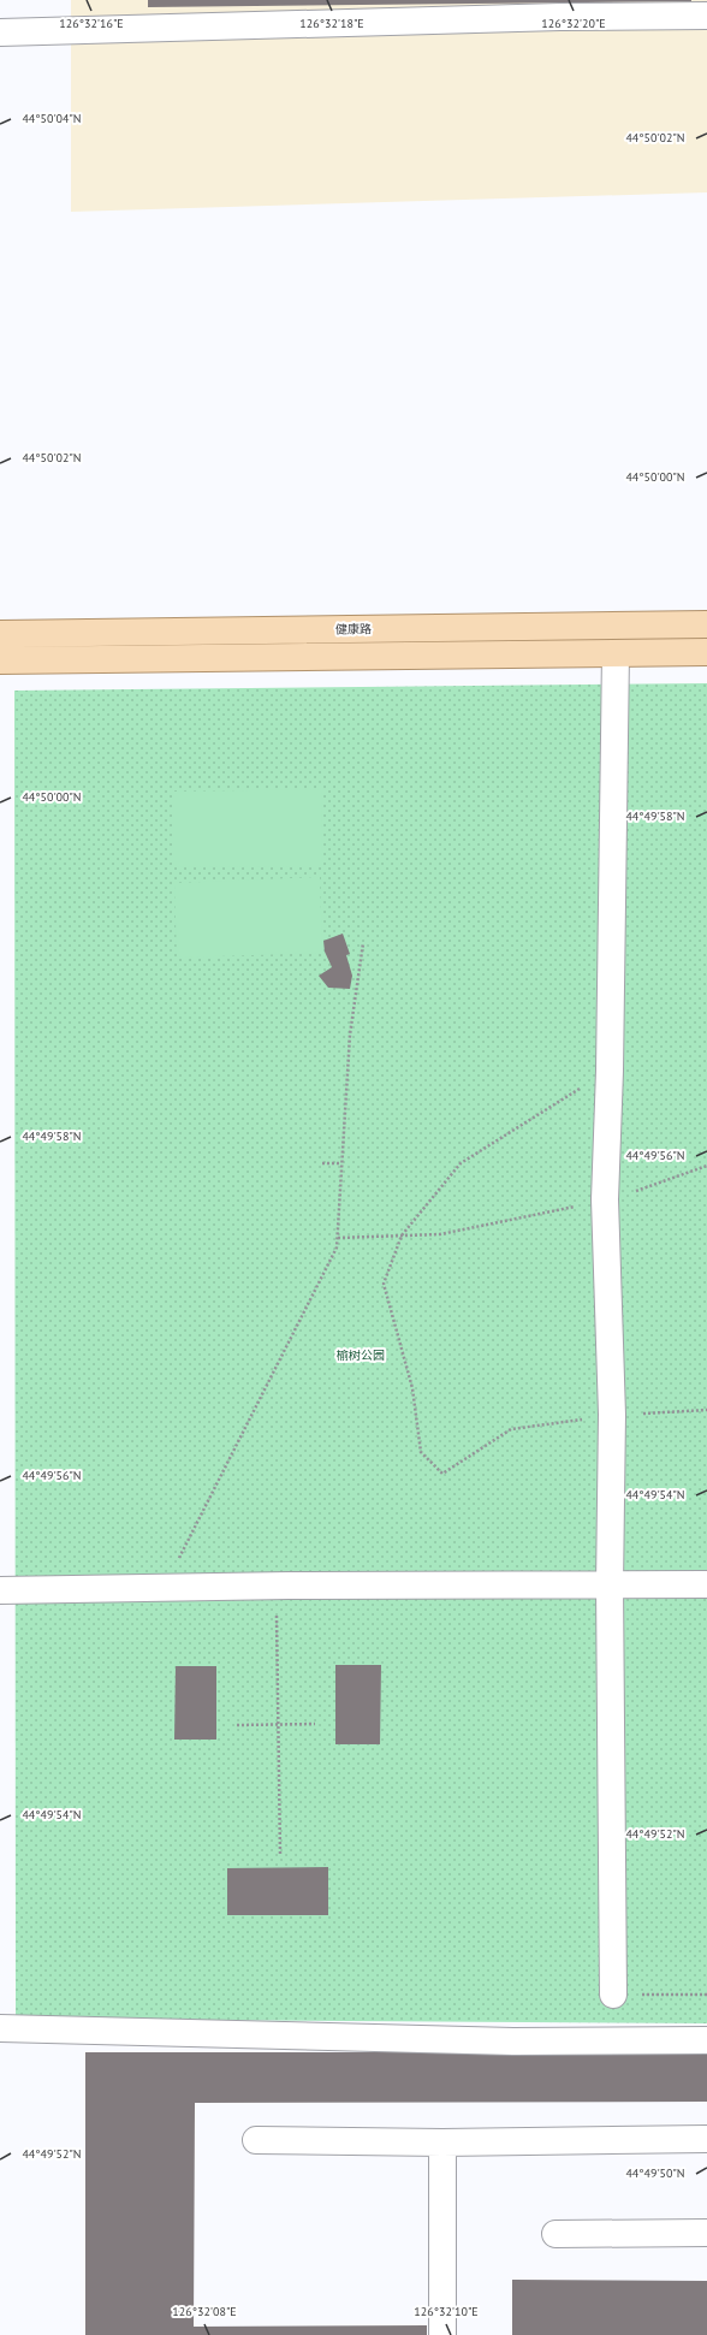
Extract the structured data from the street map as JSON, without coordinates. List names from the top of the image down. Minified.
{"streets":{"main road":["健康路"]},"parks":["榆树公园"],"coordinates":["126°32'16\"E","126°32'18\"E","126°32'20\"E","44°50'04\"N","44°50'02\"N","44°50'00\"N","44°49'58\"N","44°49'56\"N","44°49'54\"N","44°49'52\"N","44°49'50\"N","126°32'08\"E","126°32'10\"E"]}
